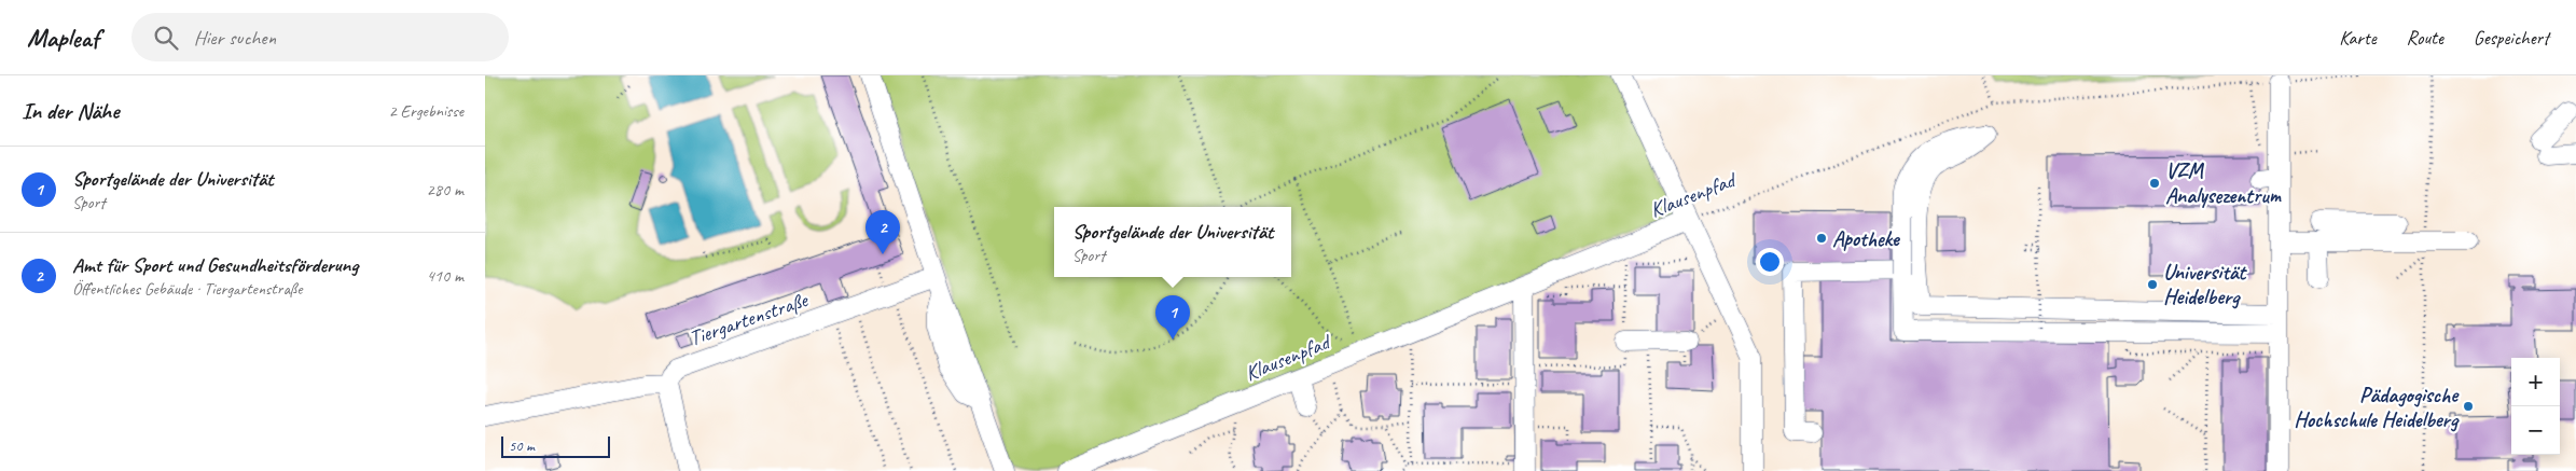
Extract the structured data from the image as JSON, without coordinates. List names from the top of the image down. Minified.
{"streets":{"street":["Klausenpfad","Tiergartenstraße"]},"places":["VZM Analysezentrum","Apotheke","Universität Heidelberg","Pädagogische Hochschule Heidelberg"],"scale_bar":"50 m","page":{"header":"Mapleaf","search":"Hier suchen","nav":["Karte","Route","Gespeichert"],"heading":["In der Nähe","2 Ergebnisse"],"list":[{"mark":"1","name":"Sportgelände der Universität","note":"Sport","value":"280 m"},{"mark":"2","name":"Amt für Sport und Gesundheitsförderung","note":"Öffentliches Gebäude · Tiergartenstraße","value":"410 m"}],"popup":["Sportgelände der Universität","Sport"],"pins":["2","1"],"map_buttons":["+","−"],"scale":"50 m"}}
